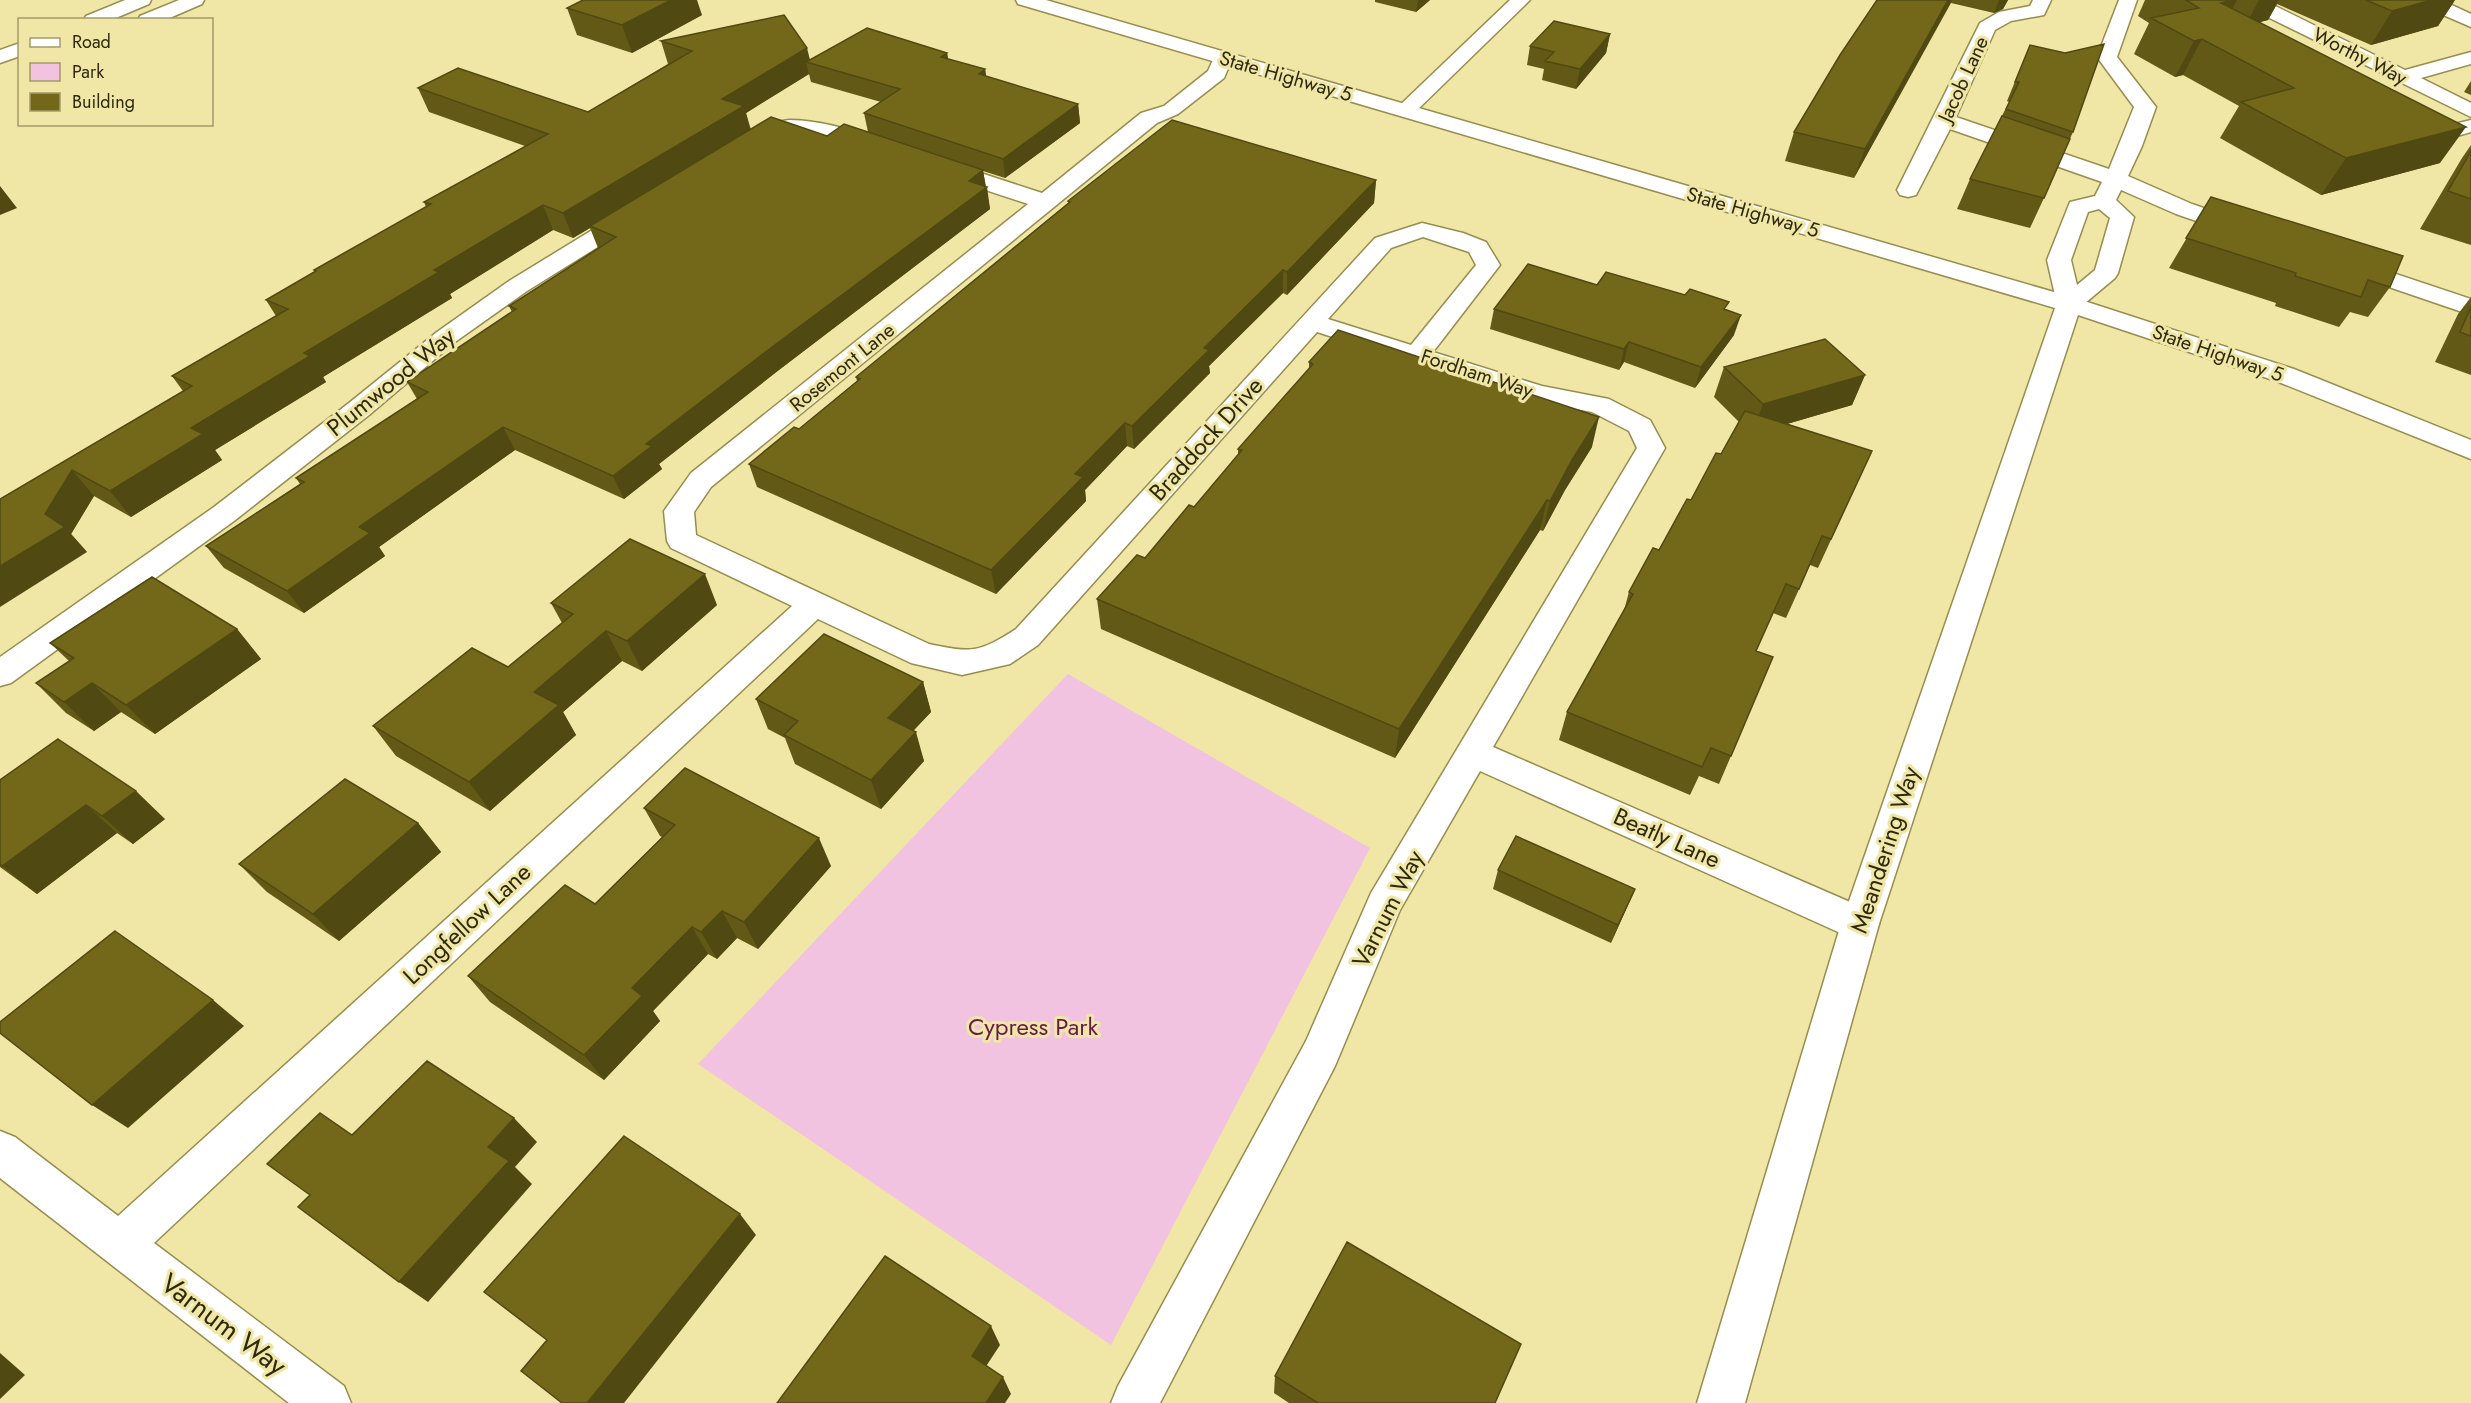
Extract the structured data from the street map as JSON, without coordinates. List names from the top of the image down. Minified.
{"streets":{"street":["Worthy Way","State Highway 5","Jacob Lane","Rosemont Lane","Fordham Way","Plumwood Way","Braddock Drive","Beatly Lane","Meandering Way","Varnum Way","Longfellow Lane"]},"crossings":[["State Highway 5","Rosemont Lane"],["State Highway 5","Meandering Way"],["Rosemont Lane","Braddock Drive"],["Rosemont Lane","Longfellow Lane"],["Fordham Way","Braddock Drive"],["Fordham Way","Varnum Way"],["Braddock Drive","Longfellow Lane"],["Beatly Lane","Meandering Way"],["Beatly Lane","Varnum Way"],["Varnum Way","Longfellow Lane"]],"parks":["Cypress Park"],"legend":["Road","Park","Building"]}
